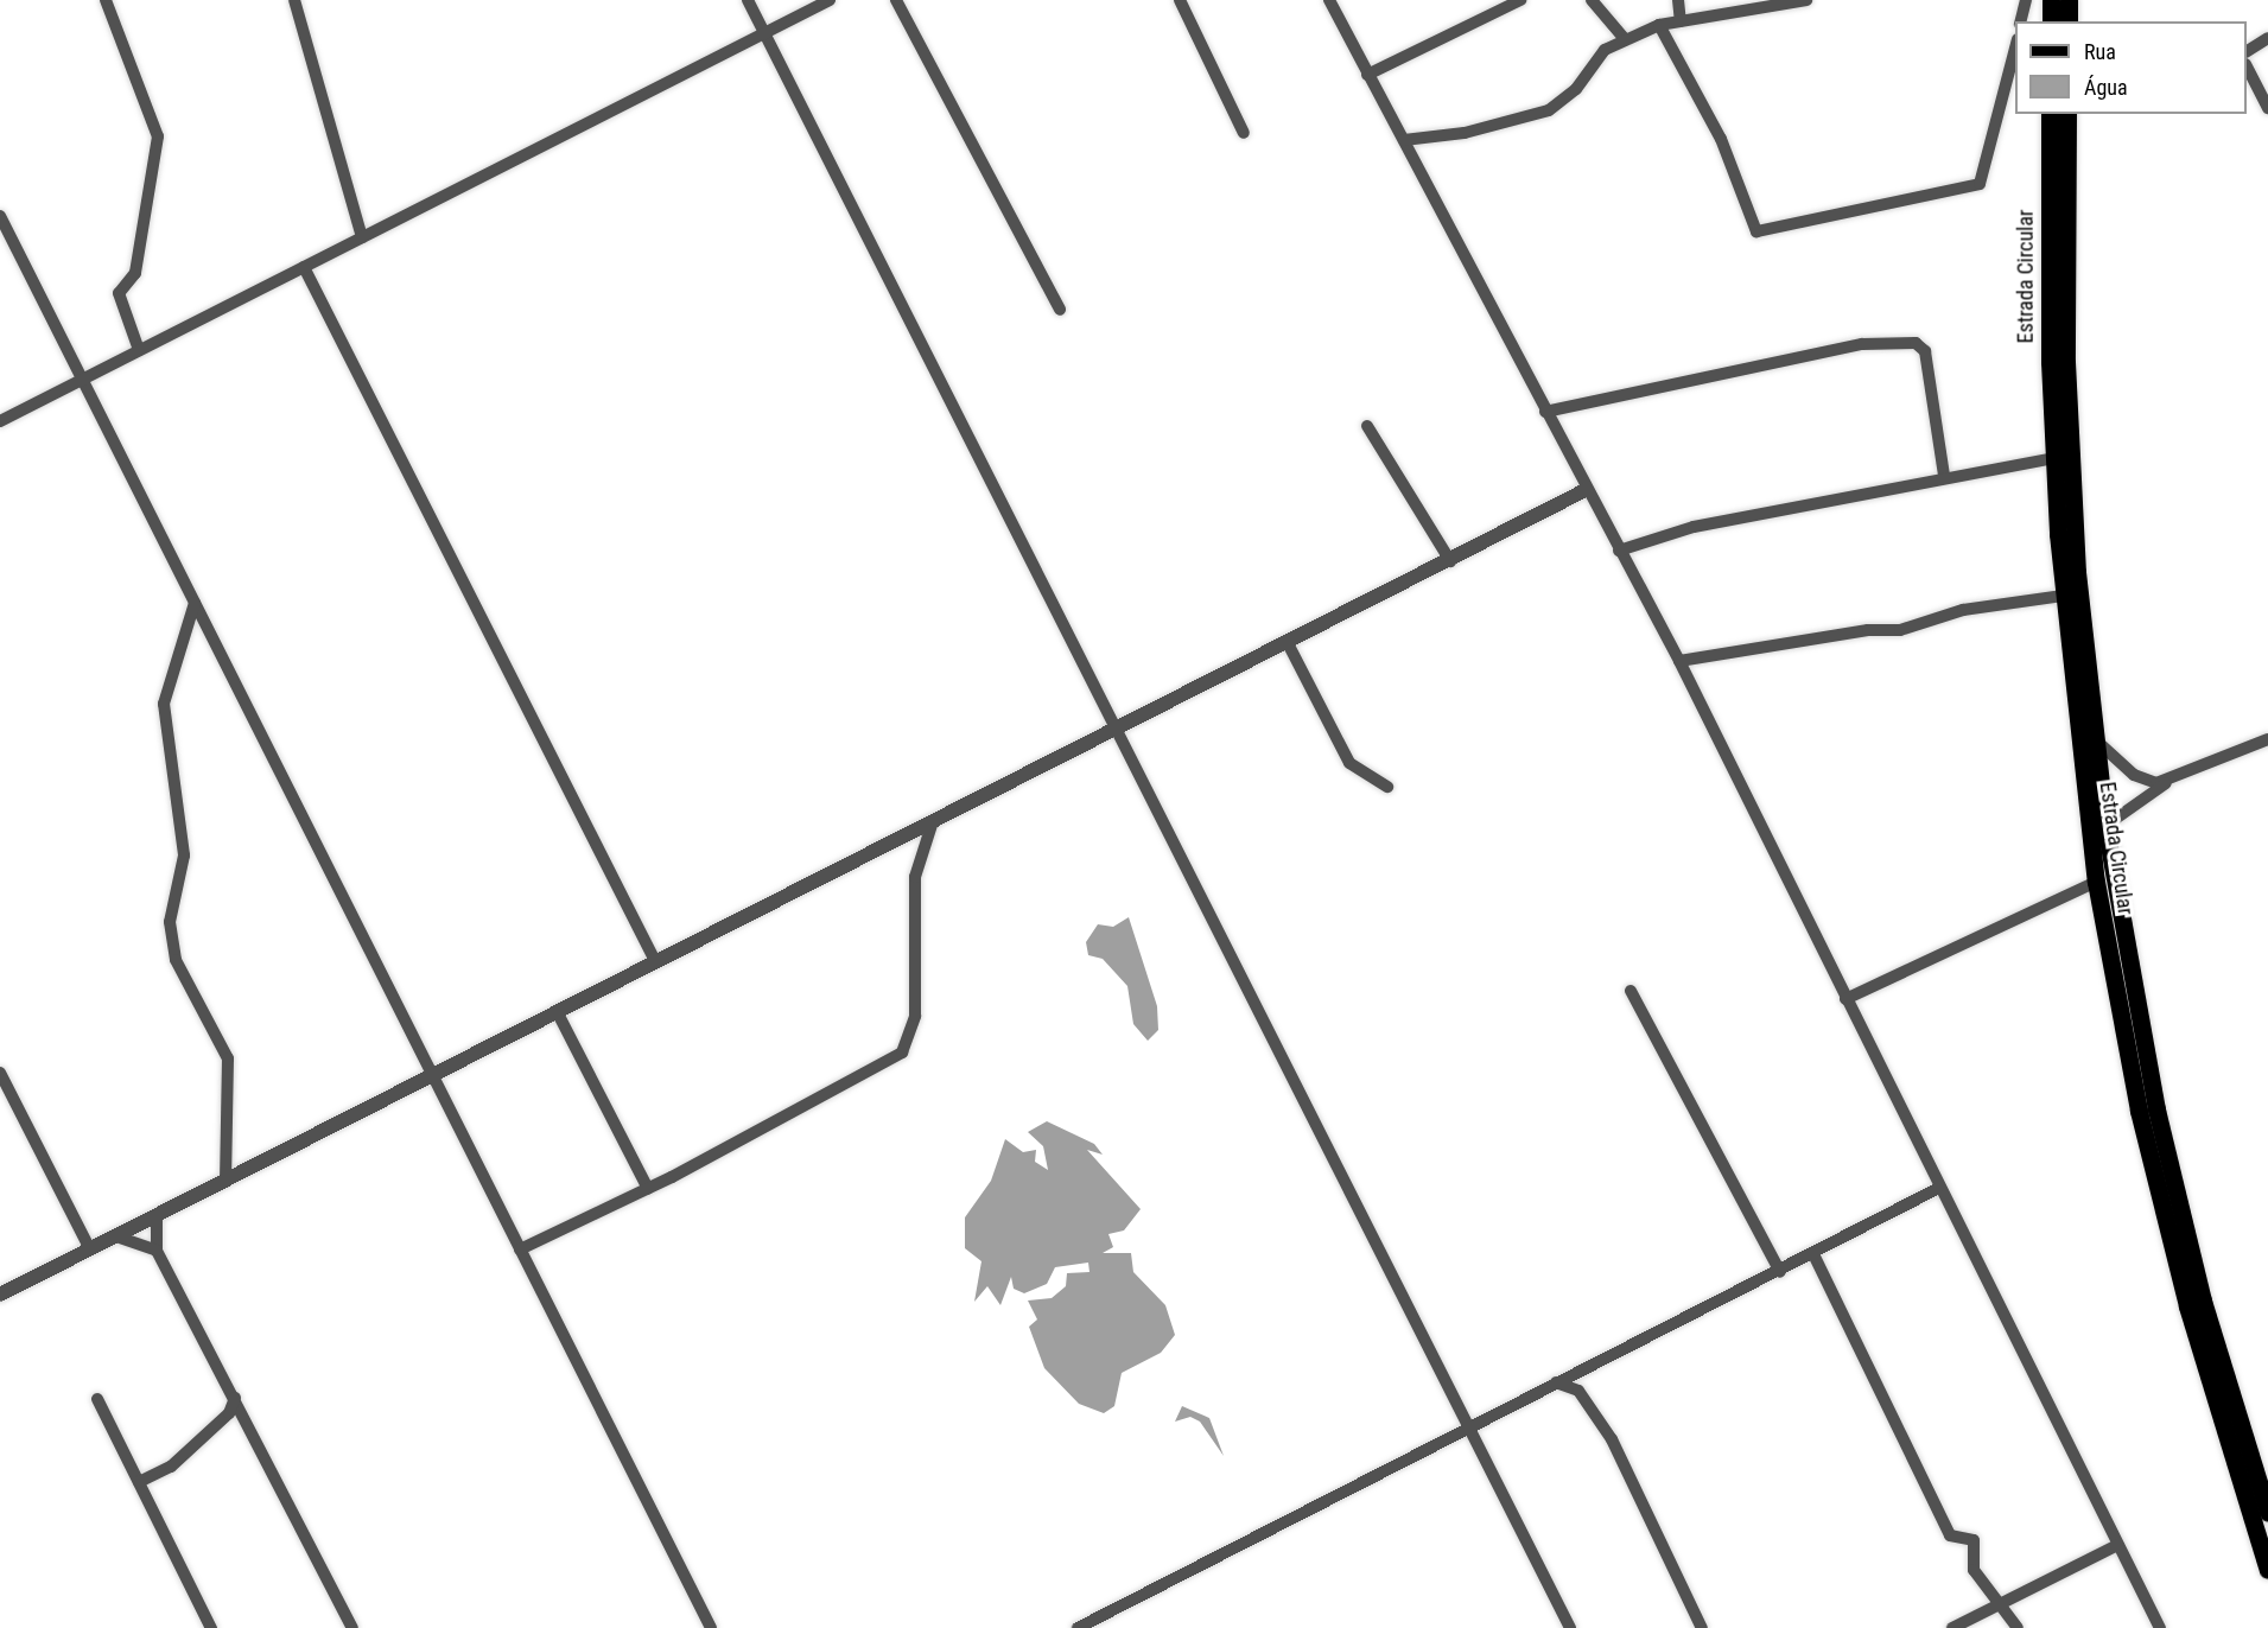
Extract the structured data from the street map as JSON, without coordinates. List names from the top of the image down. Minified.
{"streets":{"main road":["Estrada Circular"]},"legend":["Rua","Água"]}
